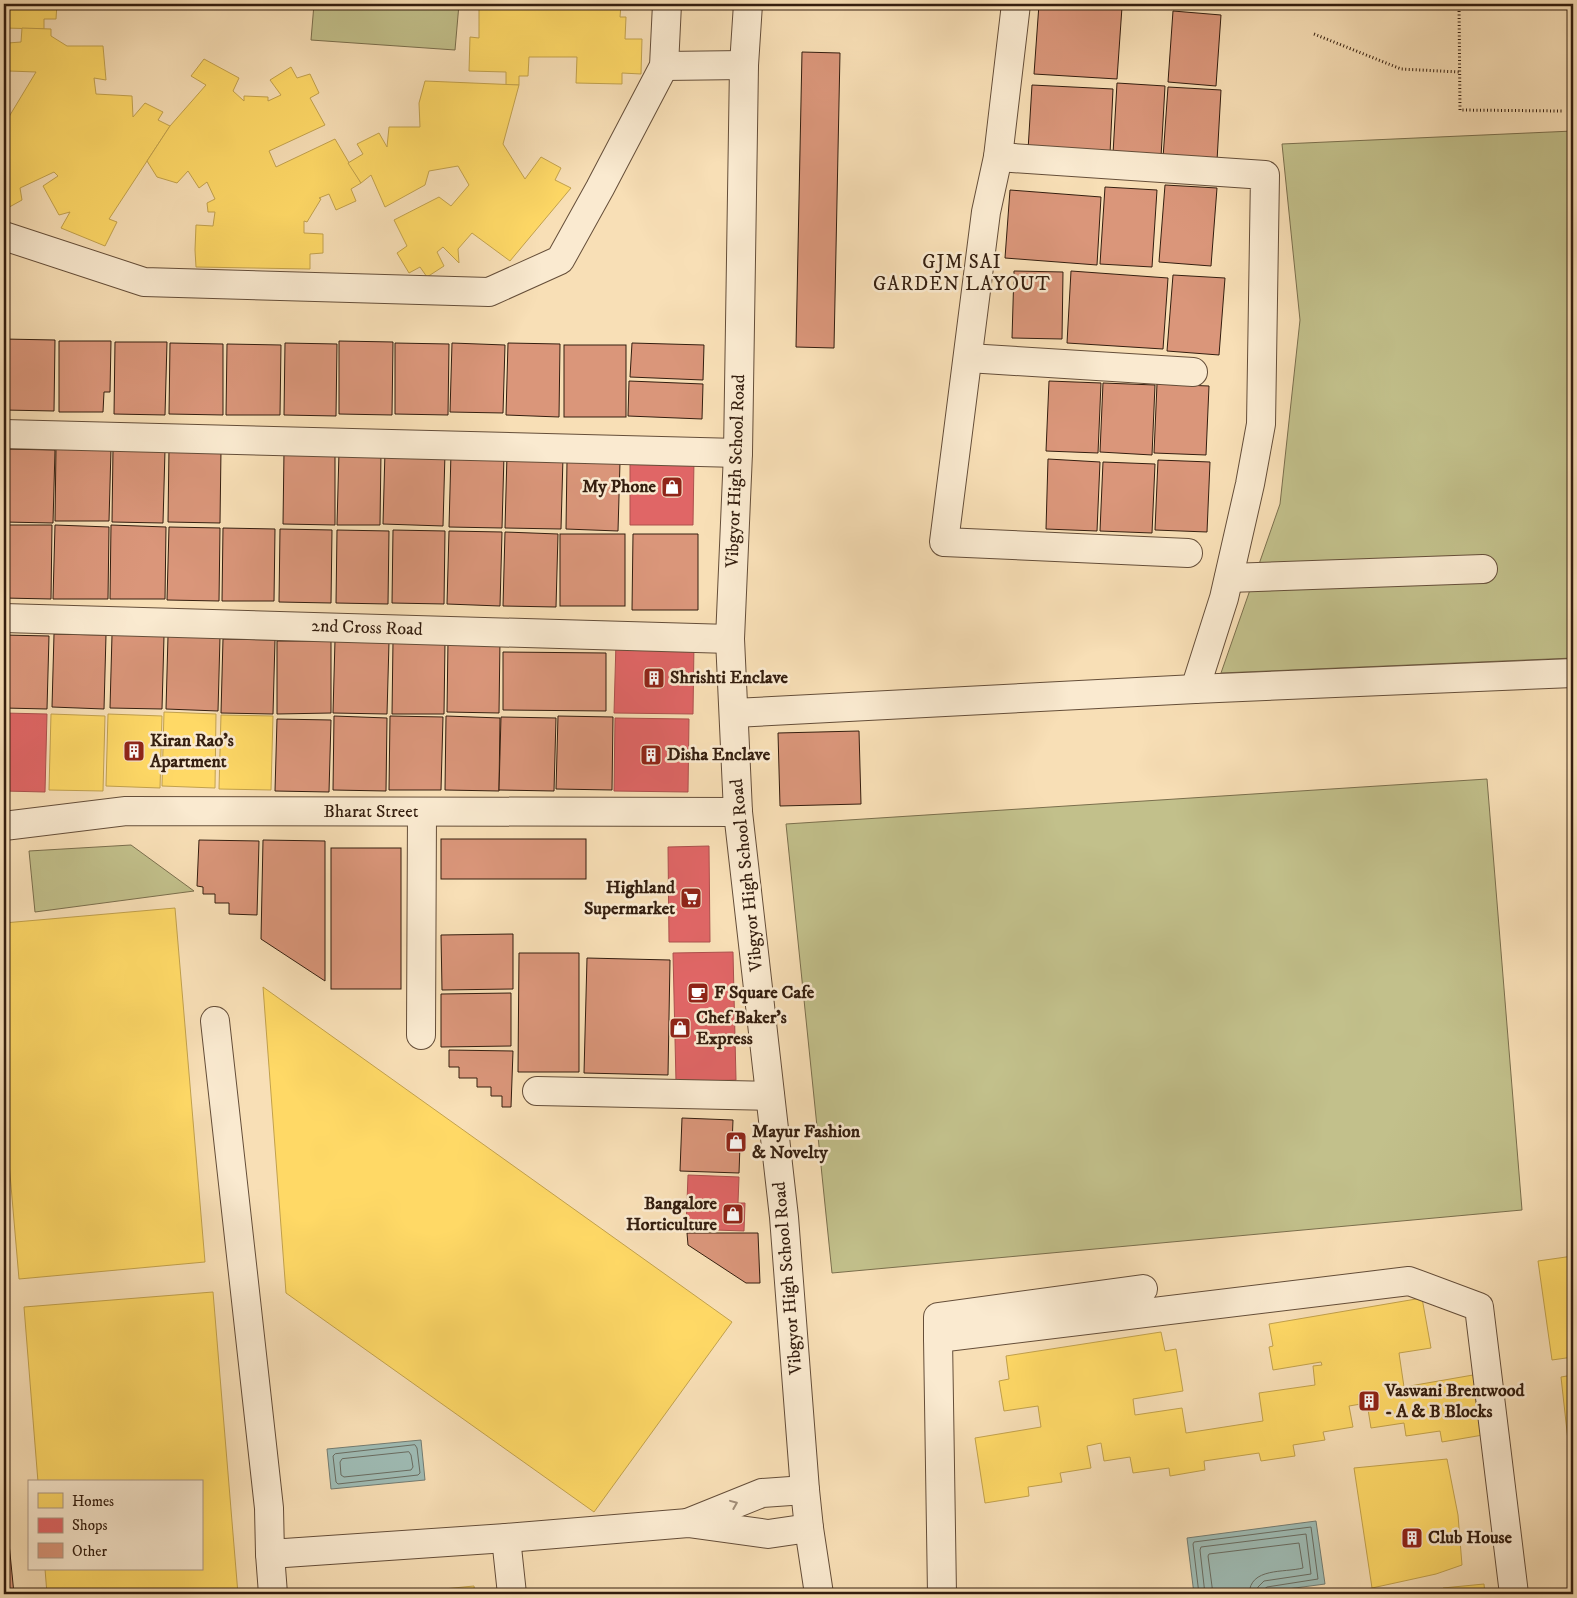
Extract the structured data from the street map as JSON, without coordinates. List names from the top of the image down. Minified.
{"streets":{"street":["Vibgyor High School Road","2nd Cross Road","Bharat Street"]},"crossings":[["Vibgyor High School Road","2nd Cross Road"],["Vibgyor High School Road","Bharat Street"]],"districts":["GJM SAI GARDEN LAYOUT"],"places":{"shop":["My Phone","Chef Baker's Express","Mayur Fashion & Novelty","Bangalore Horticulture"],"building":["Shrishti Enclave","Kiran Rao's Apartment","Disha Enclave","Vaswani Brentwood - A & B Blocks","Club House"],"supermarket":["Highland Supermarket"],"cafe":["F Square Cafe"]},"legend":["Homes","Shops","Other"]}
